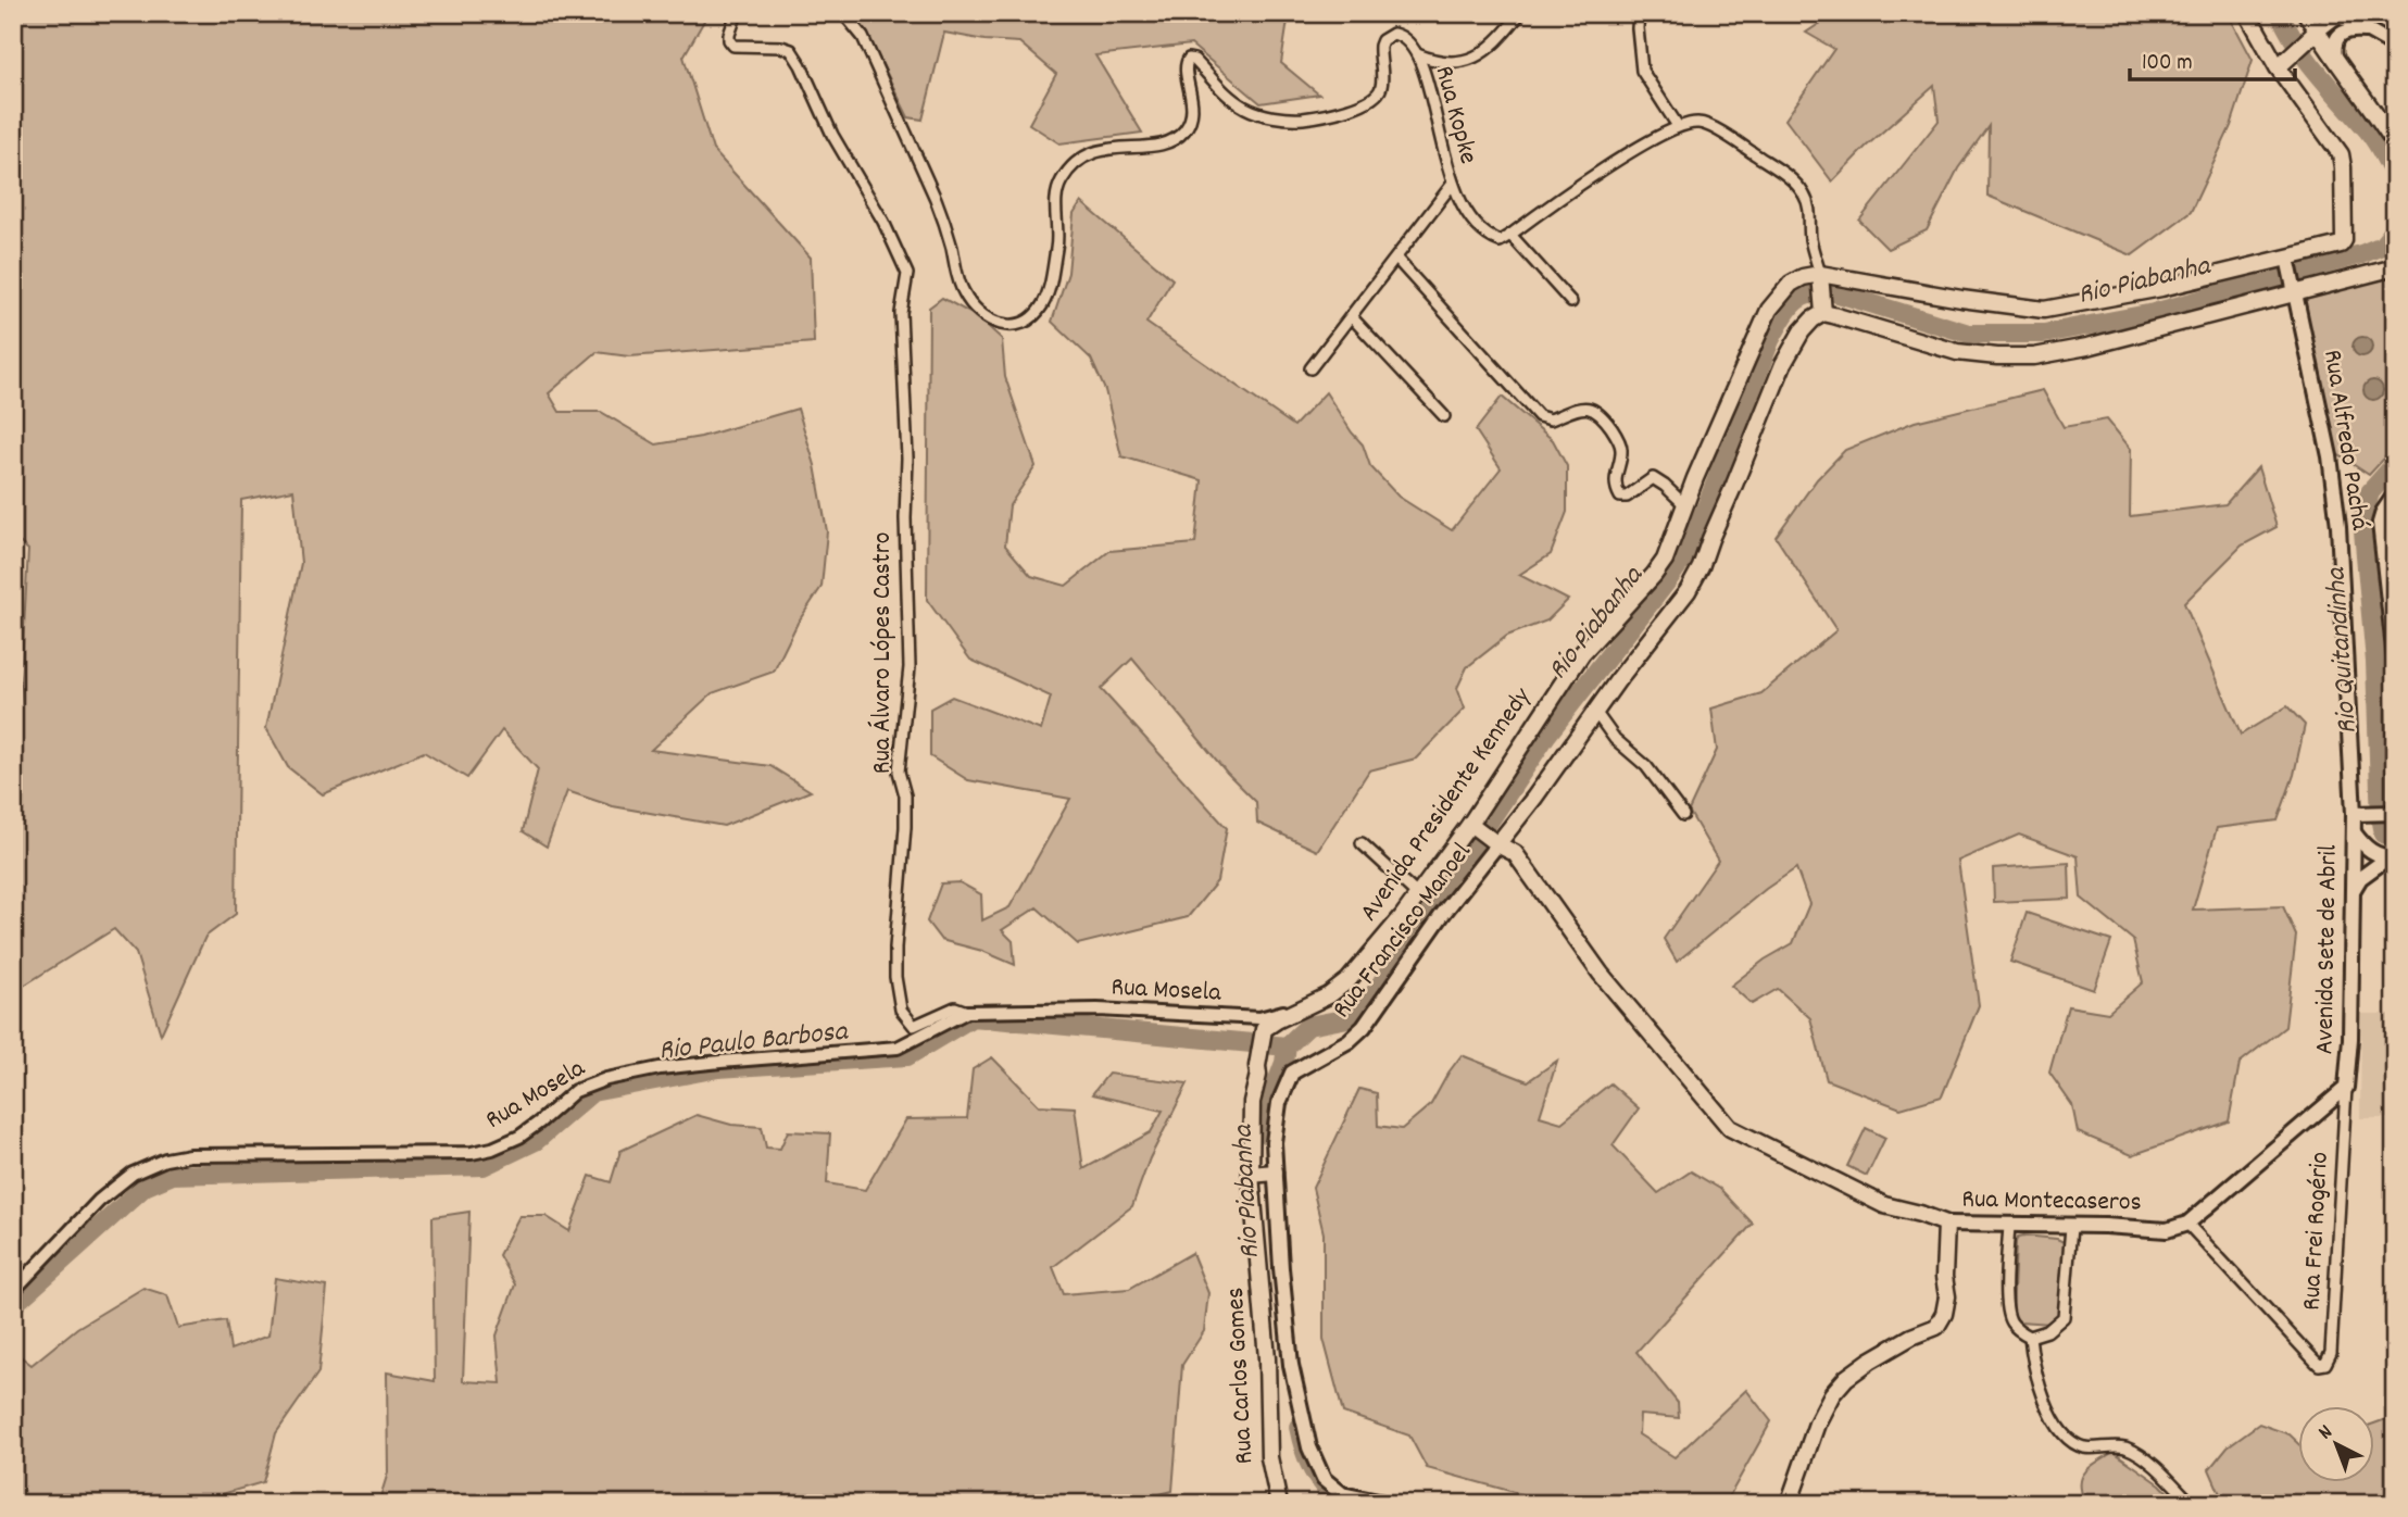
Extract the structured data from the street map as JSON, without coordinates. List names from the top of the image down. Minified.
{"streets":{"main road":["Rua Alfredo Pachá","Avenida Presidente Kennedy","Rua Francisco Manoel","Avenida Sete de Abril","Rua Montecaseros","Rua Carlos Gomes"],"street":["Rua Kopke","Rua Álvaro Lópes Castro","Rua Mosela","Rua Frei Rogério"]},"crossings":[["Rua Alfredo Pachá","Avenida Sete de Abril"],["Rua Álvaro Lópes Castro","Rua Mosela"],["Avenida Presidente Kennedy","Rua Mosela"],["Avenida Presidente Kennedy","Rua Montecaseros"],["Avenida Presidente Kennedy","Rua Carlos Gomes"],["Rua Francisco Manoel","Rua Montecaseros"],["Avenida Sete de Abril","Rua Frei Rogério"],["Rua Mosela","Rua Carlos Gomes"],["Rua Montecaseros","Rua Frei Rogério"]],"water":["Rio Piabanha","Rio Quitandinha","Rio Paulo Barbosa"],"scale_bar":"100 m","north":"top left"}
